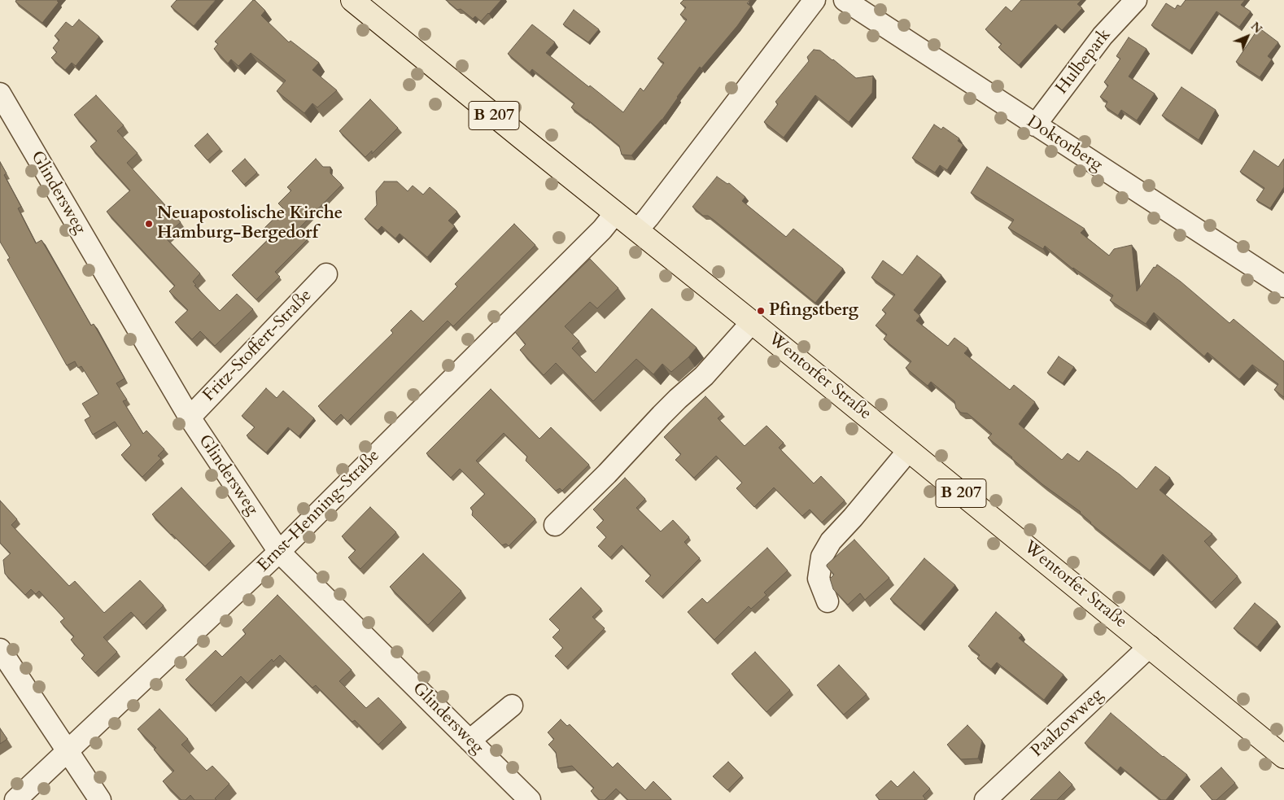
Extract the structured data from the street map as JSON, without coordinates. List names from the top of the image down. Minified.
{"streets":{"main road":["B 207","Wentorfer Straße"],"street":["Hulbepark","Doktorberg","Glindersweg","Fritz-Stoffert-Straße","Ernst-Henning-Straße","Paalzowweg"]},"crossings":[["Hulbepark","Doktorberg"],["Glindersweg","Fritz-Stoffert-Straße"],["Glindersweg","Ernst-Henning-Straße"],["Wentorfer Straße","Ernst-Henning-Straße"],["Wentorfer Straße","Paalzowweg"]],"places":["Neuapostolische Kirche Hamburg-Bergedorf","Pfingstberg"],"north":"top right"}
